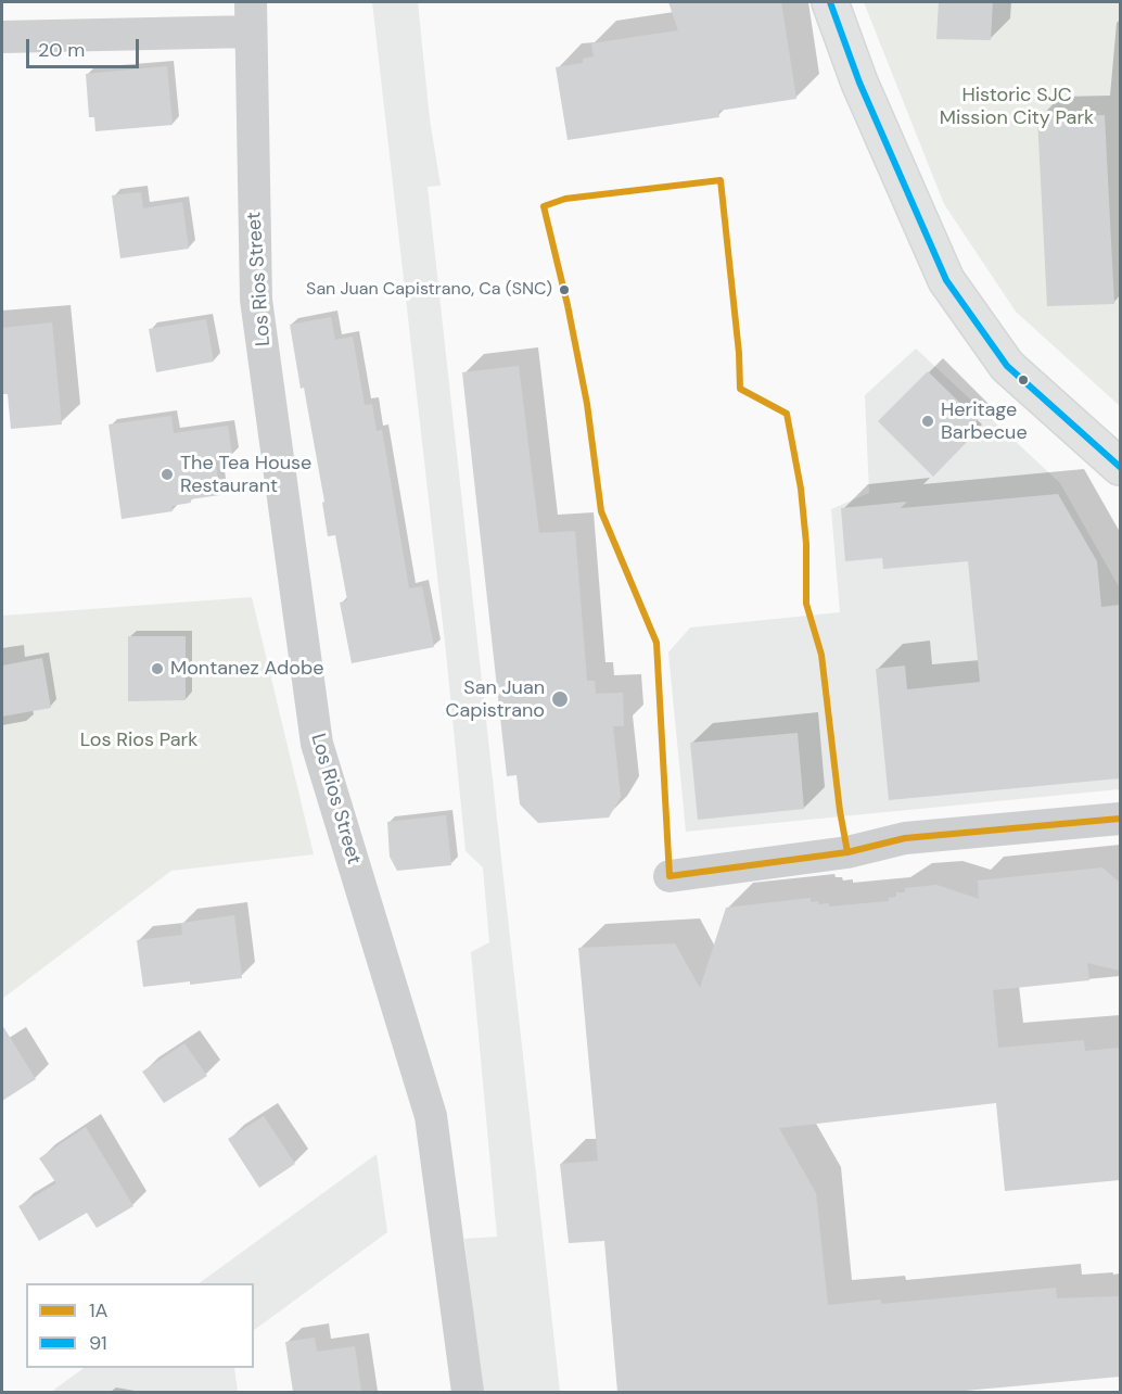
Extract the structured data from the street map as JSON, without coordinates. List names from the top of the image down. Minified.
{"streets":{"street":["Los Rios Street"]},"parks":["Historic SJC Mission City Park","Los Rios Park"],"places":["San Juan Capistrano, Ca (SNC)","Heritage Barbecue","The Tea House Restaurant","Montanez Adobe","San Juan Capistrano"],"lines":["transit line 91","transit line 1A"],"legend":["1A","91"],"scale_bar":"20 m"}
